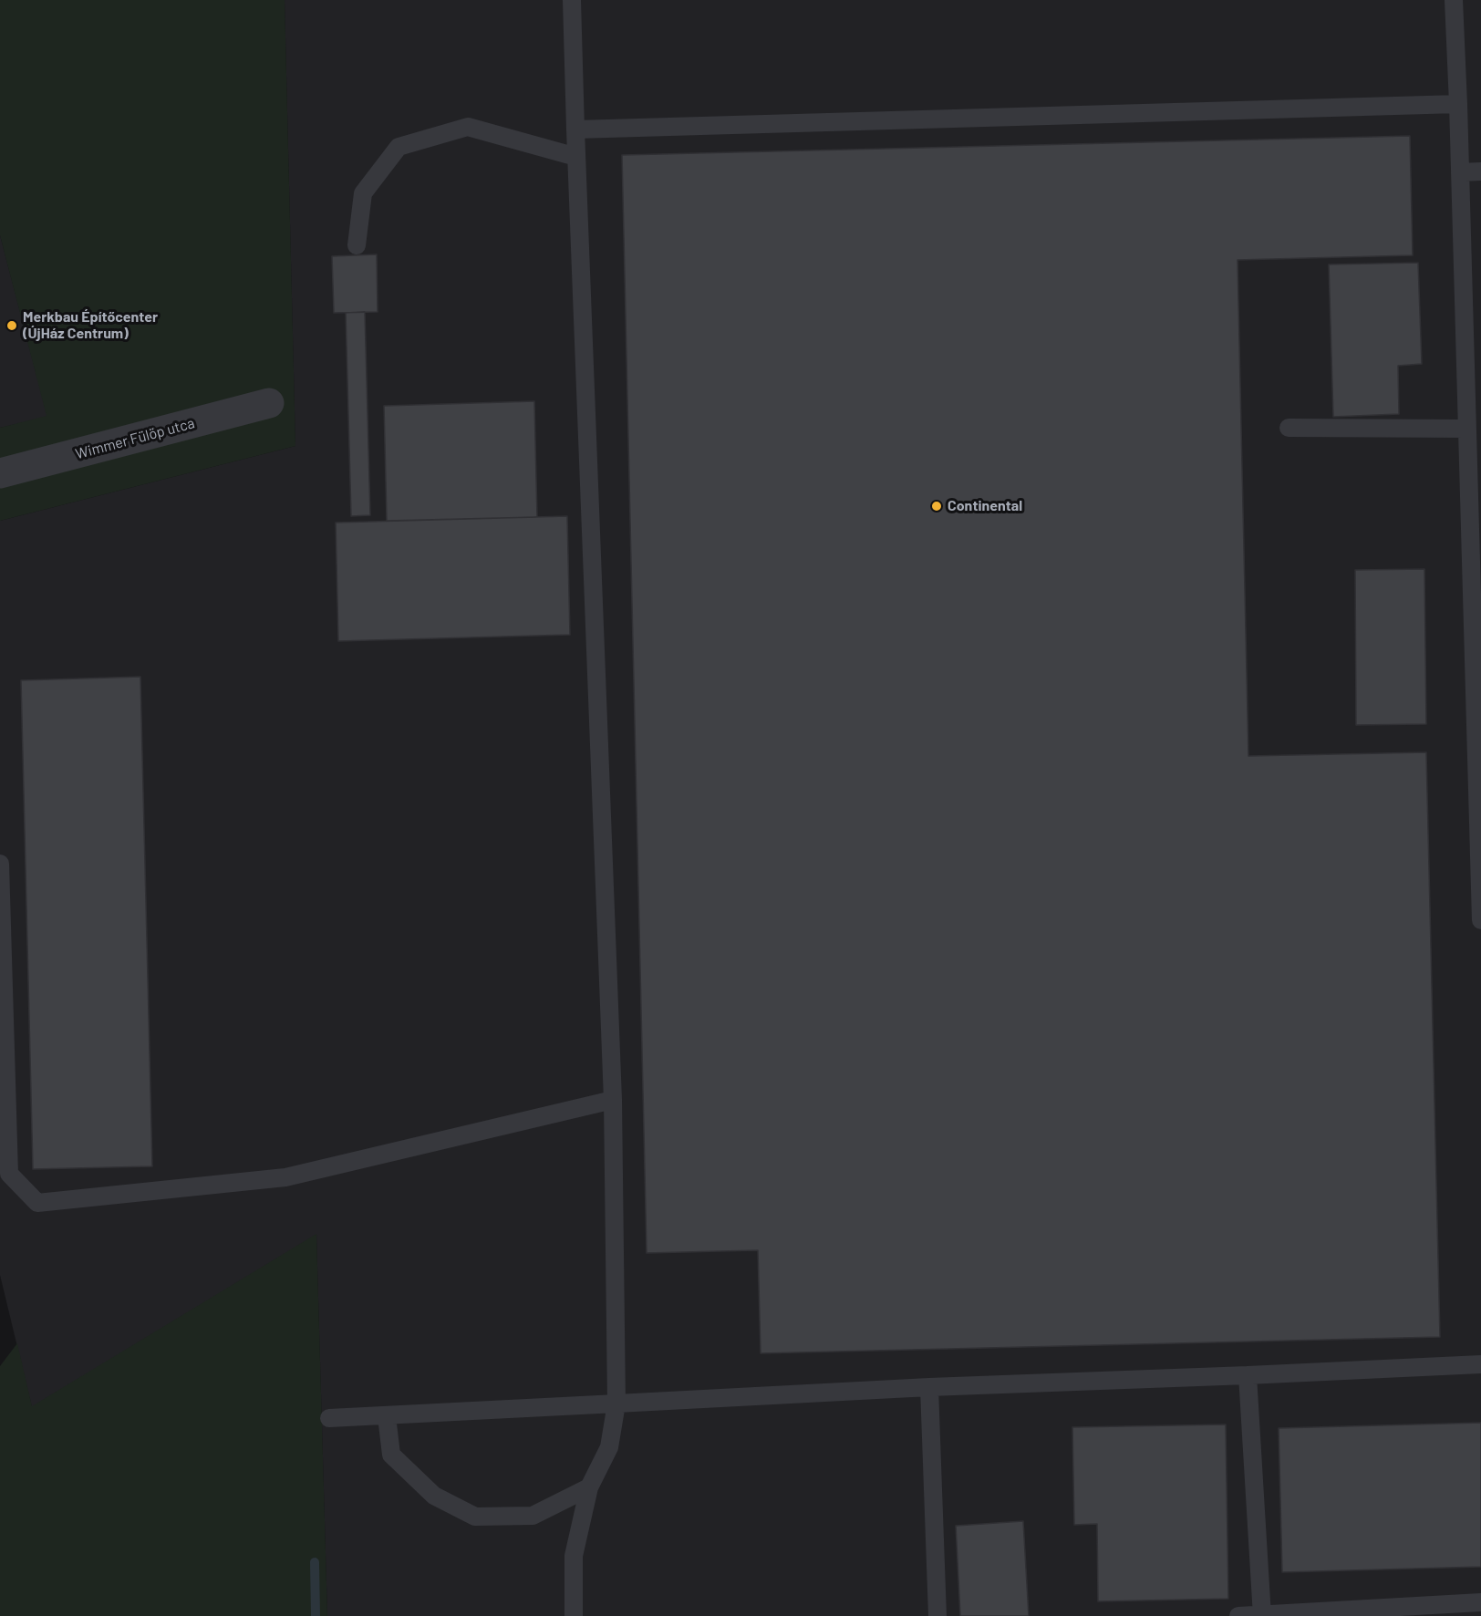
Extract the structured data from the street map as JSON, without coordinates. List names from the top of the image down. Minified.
{"streets":{"street":["Wimmer Fülöp utca"]},"places":["Merkbau Építőcenter (ÚjHáz Centrum)","Continental"]}
